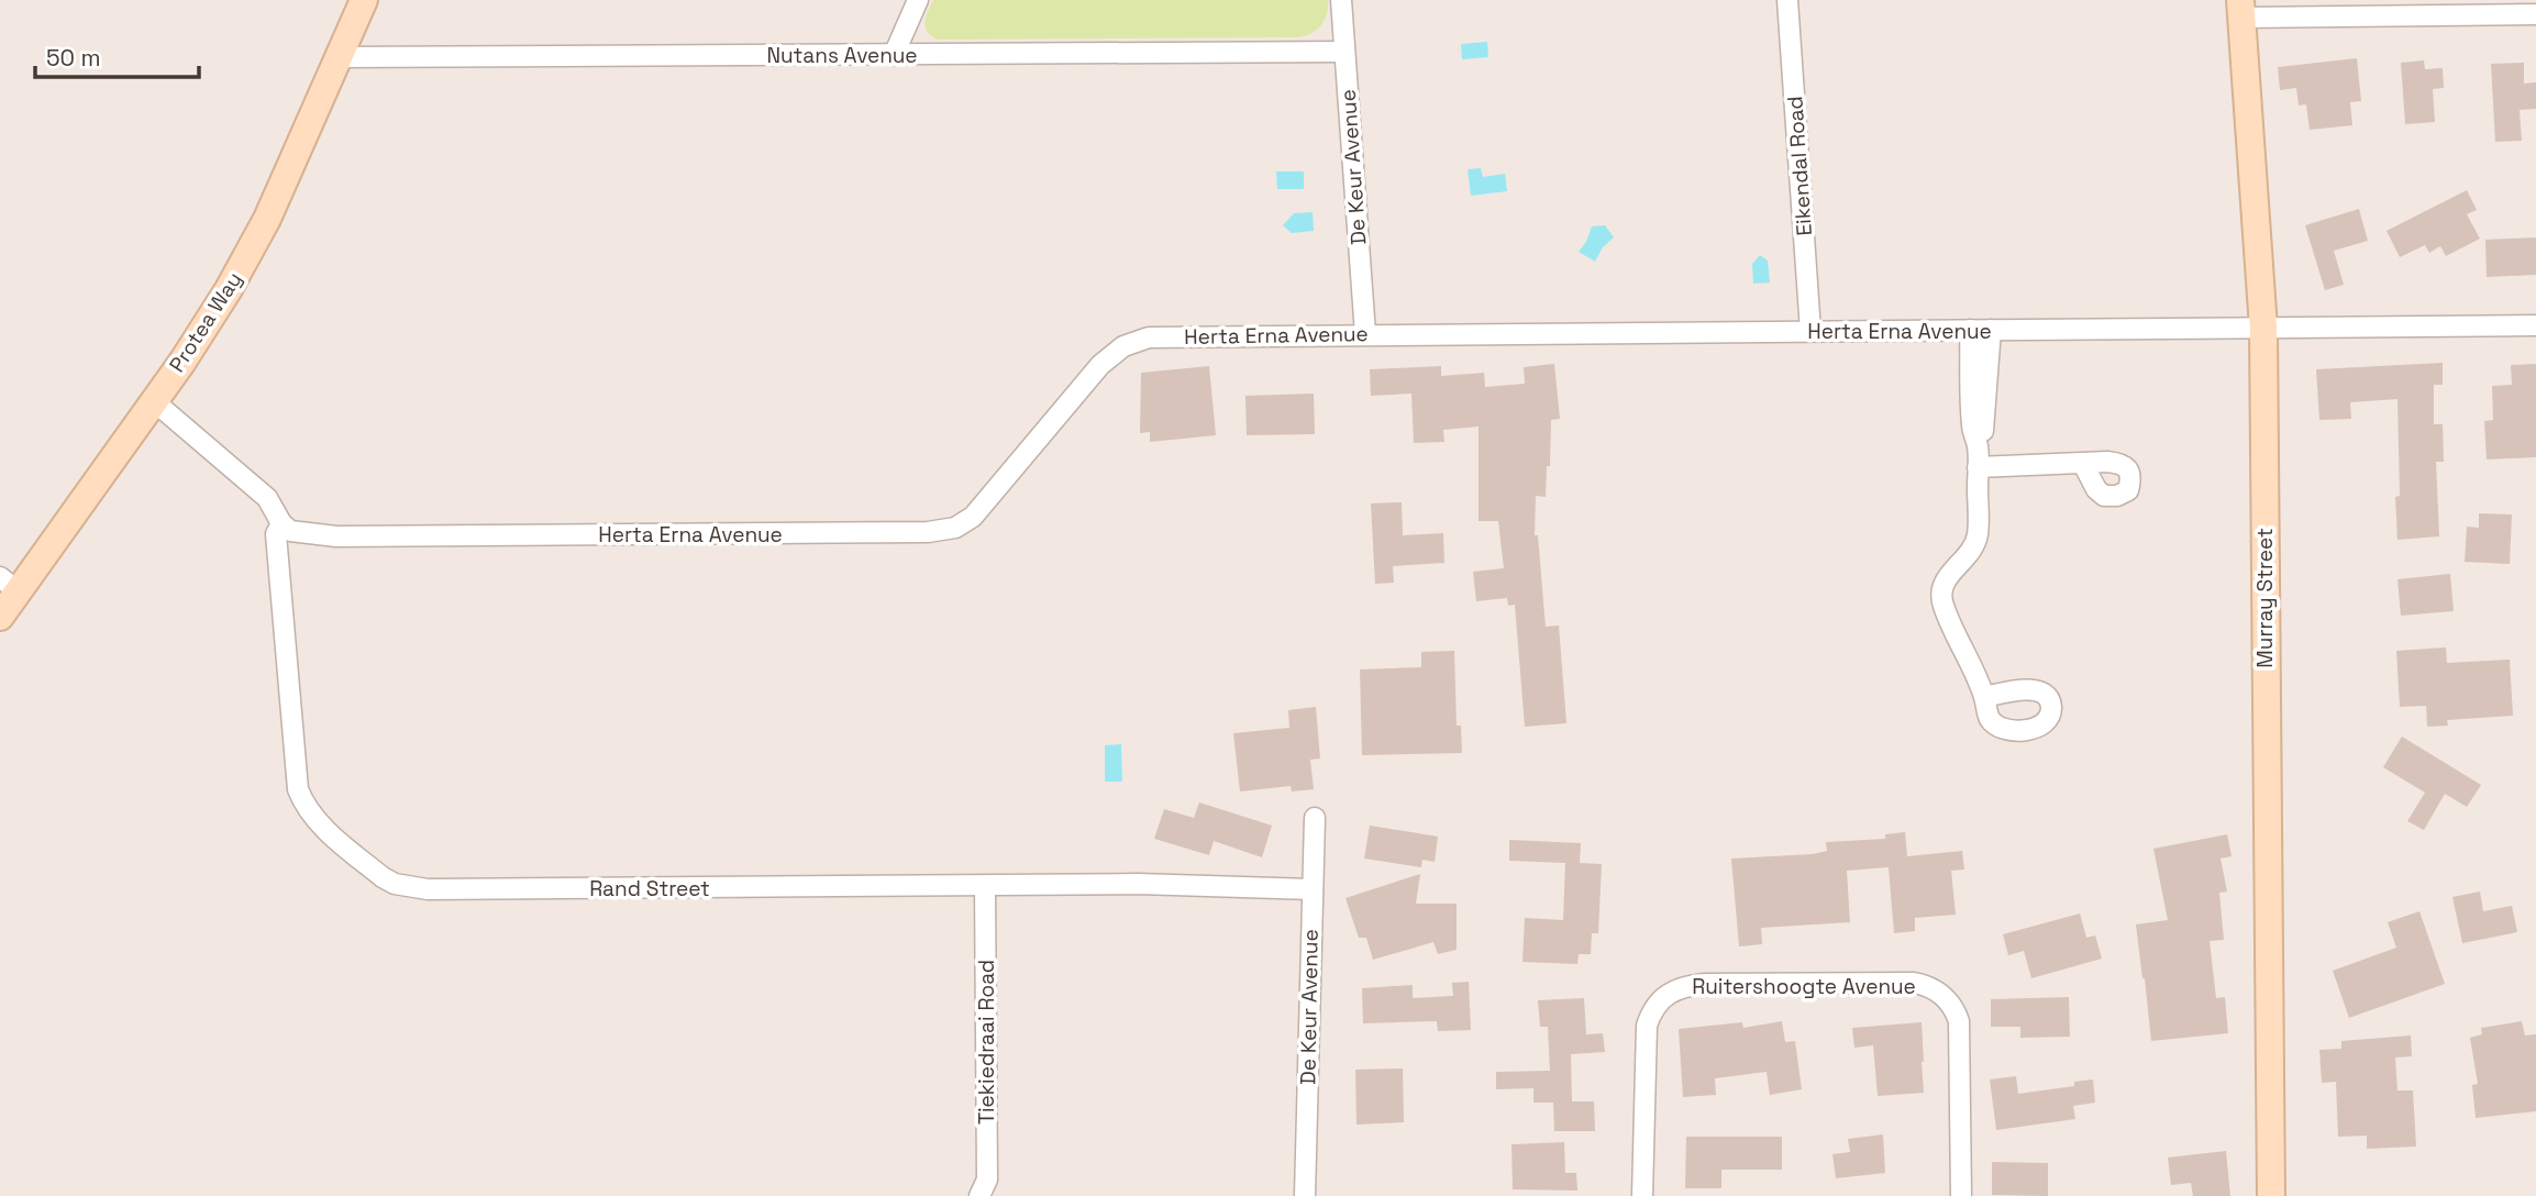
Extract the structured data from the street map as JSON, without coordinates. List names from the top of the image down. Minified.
{"streets":{"street":["Nutans Avenue","Eikendal Road","De Keur Avenue","Protea Way","Herta Erna Avenue","Murray Street","Rand Street","Ruitershoogte Avenue","Tiekiedraai Road"]},"crossings":[["Nutans Avenue","De Keur Avenue"],["Nutans Avenue","Protea Way"],["Eikendal Road","Herta Erna Avenue"],["De Keur Avenue","Herta Erna Avenue"],["De Keur Avenue","Rand Street"],["Herta Erna Avenue","Murray Street"],["Herta Erna Avenue","Rand Street"],["Rand Street","Tiekiedraai Road"]],"scale_bar":"50 m"}
